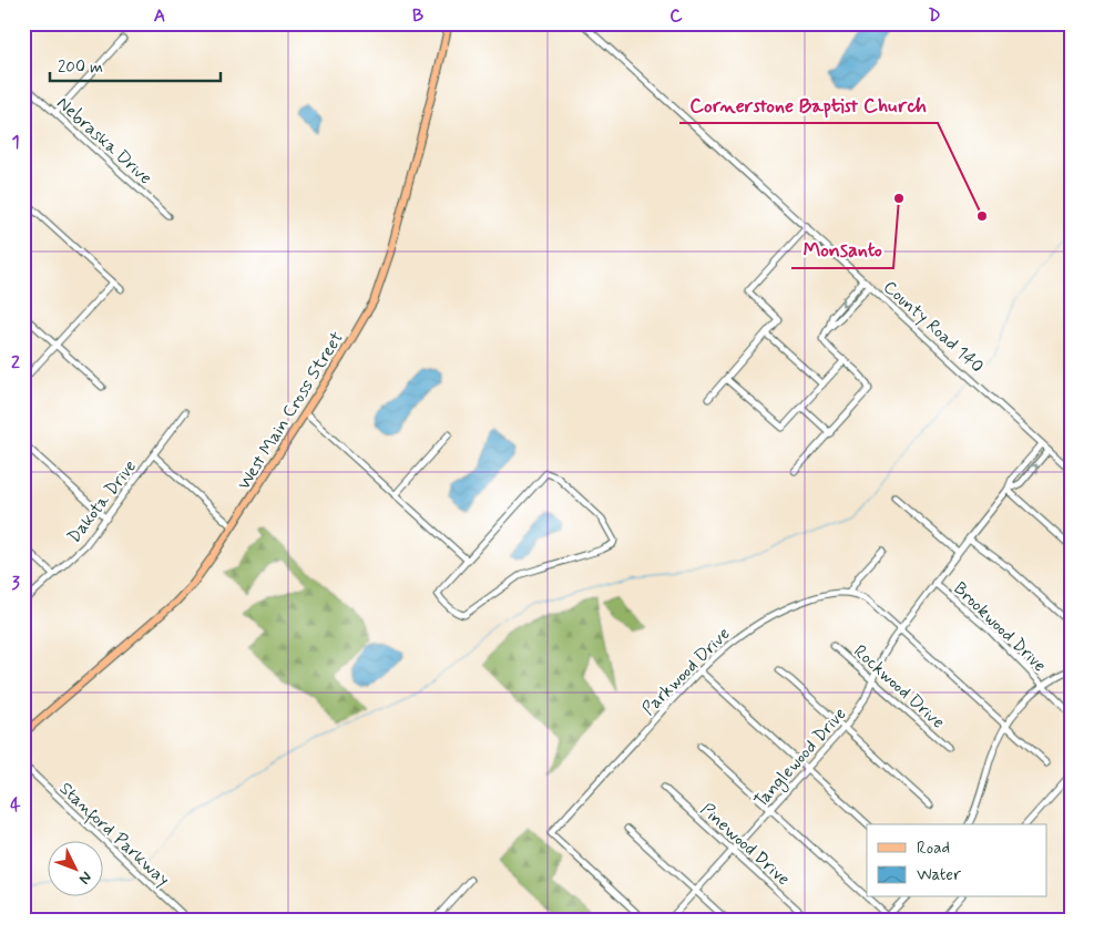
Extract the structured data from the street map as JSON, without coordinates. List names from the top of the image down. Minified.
{"streets":{"main road":["West Main Cross Street"],"street":["Nebraska Drive","County Road 140","Dakota Drive","Brookwood Drive","Parkwood Drive","Rockwood Drive","Tanglewood Drive","Stanford Parkway","Pinewood Drive"]},"crossings":[["County Road 140","Tanglewood Drive"],["Brookwood Drive","Tanglewood Drive"],["Rockwood Drive","Tanglewood Drive"],["Tanglewood Drive","Pinewood Drive"]],"places":["Monsanto","Cornerstone Baptist Church"],"legend":["Road","Water"],"scale_bar":"200 m","north":"bottom right","grid":{"columns":["A","B","C","D"],"rows":["1","2","3","4"]}}
